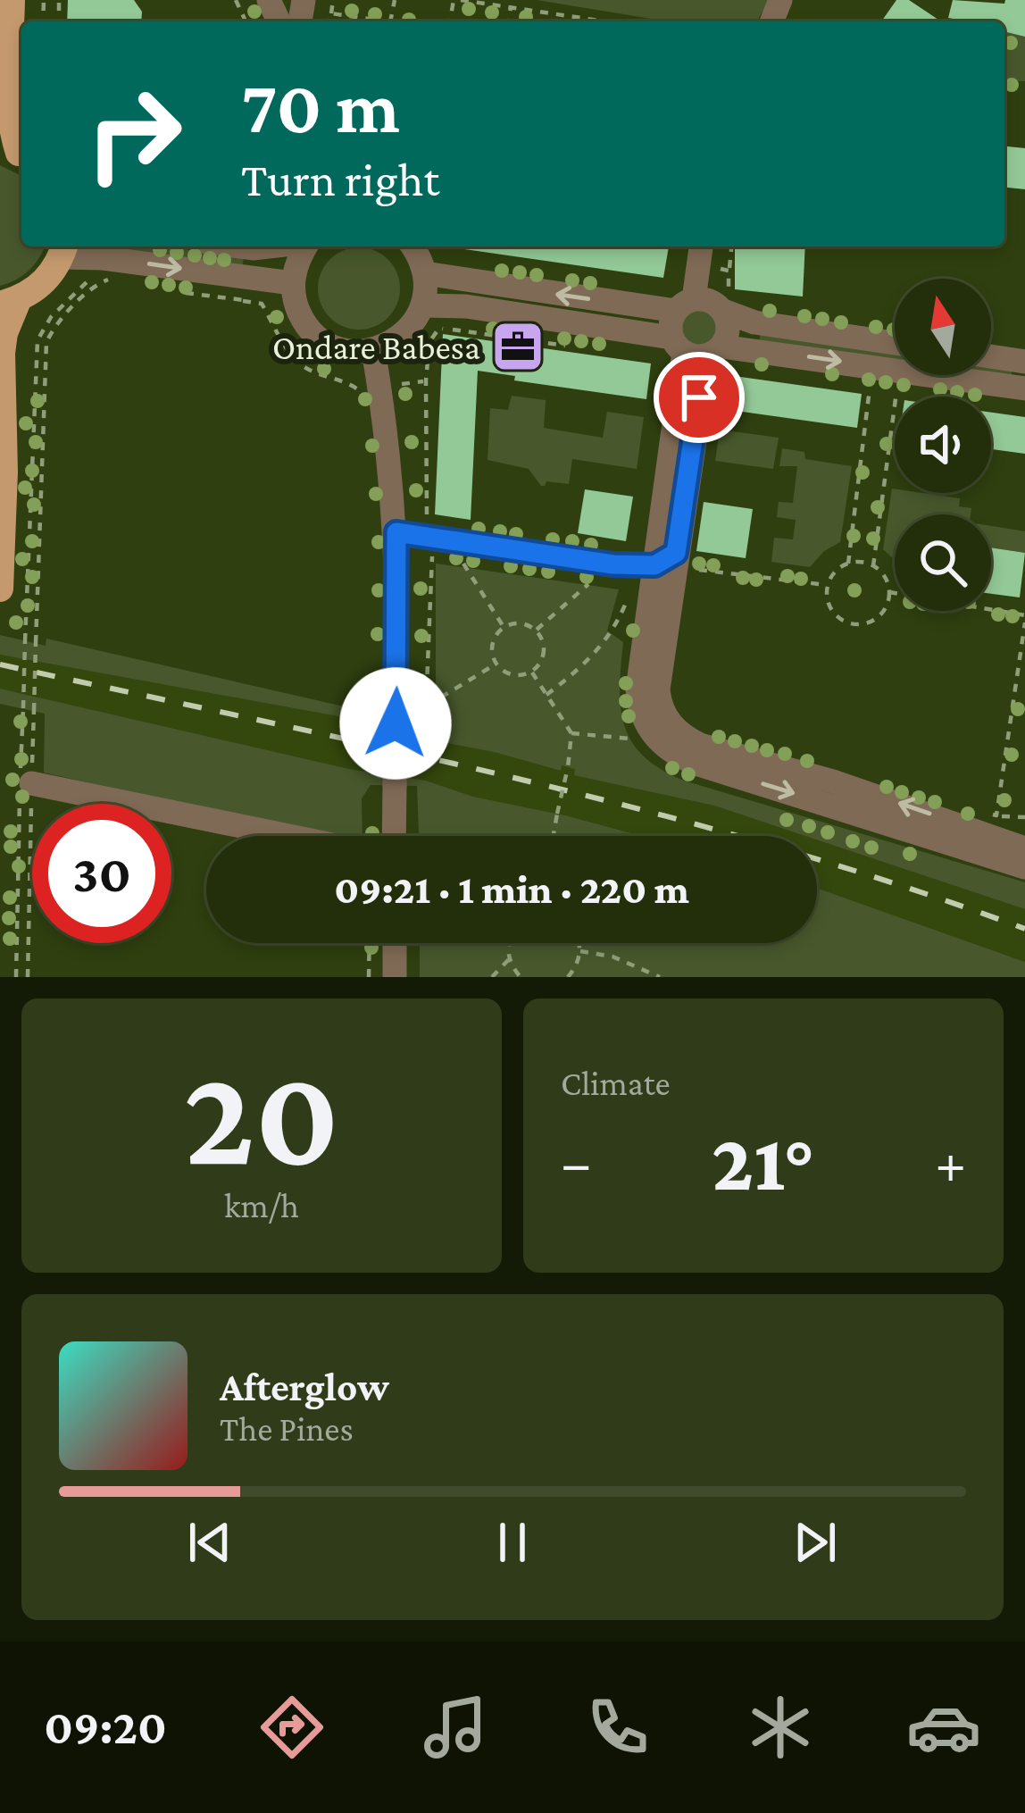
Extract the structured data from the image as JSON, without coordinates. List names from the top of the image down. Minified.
{"places":{"office":["Ondare Babesa"]},"north":"top","page":{"turn":["70 m","Turn right"],"limit":"30","trip":"09:21 · 1 min · 220 m","tile":[["20","km/h"],"Climate"],"heat":["−","21°","+"],"song":["Afterglow","The Pines"],"tabs":"09:20"}}
